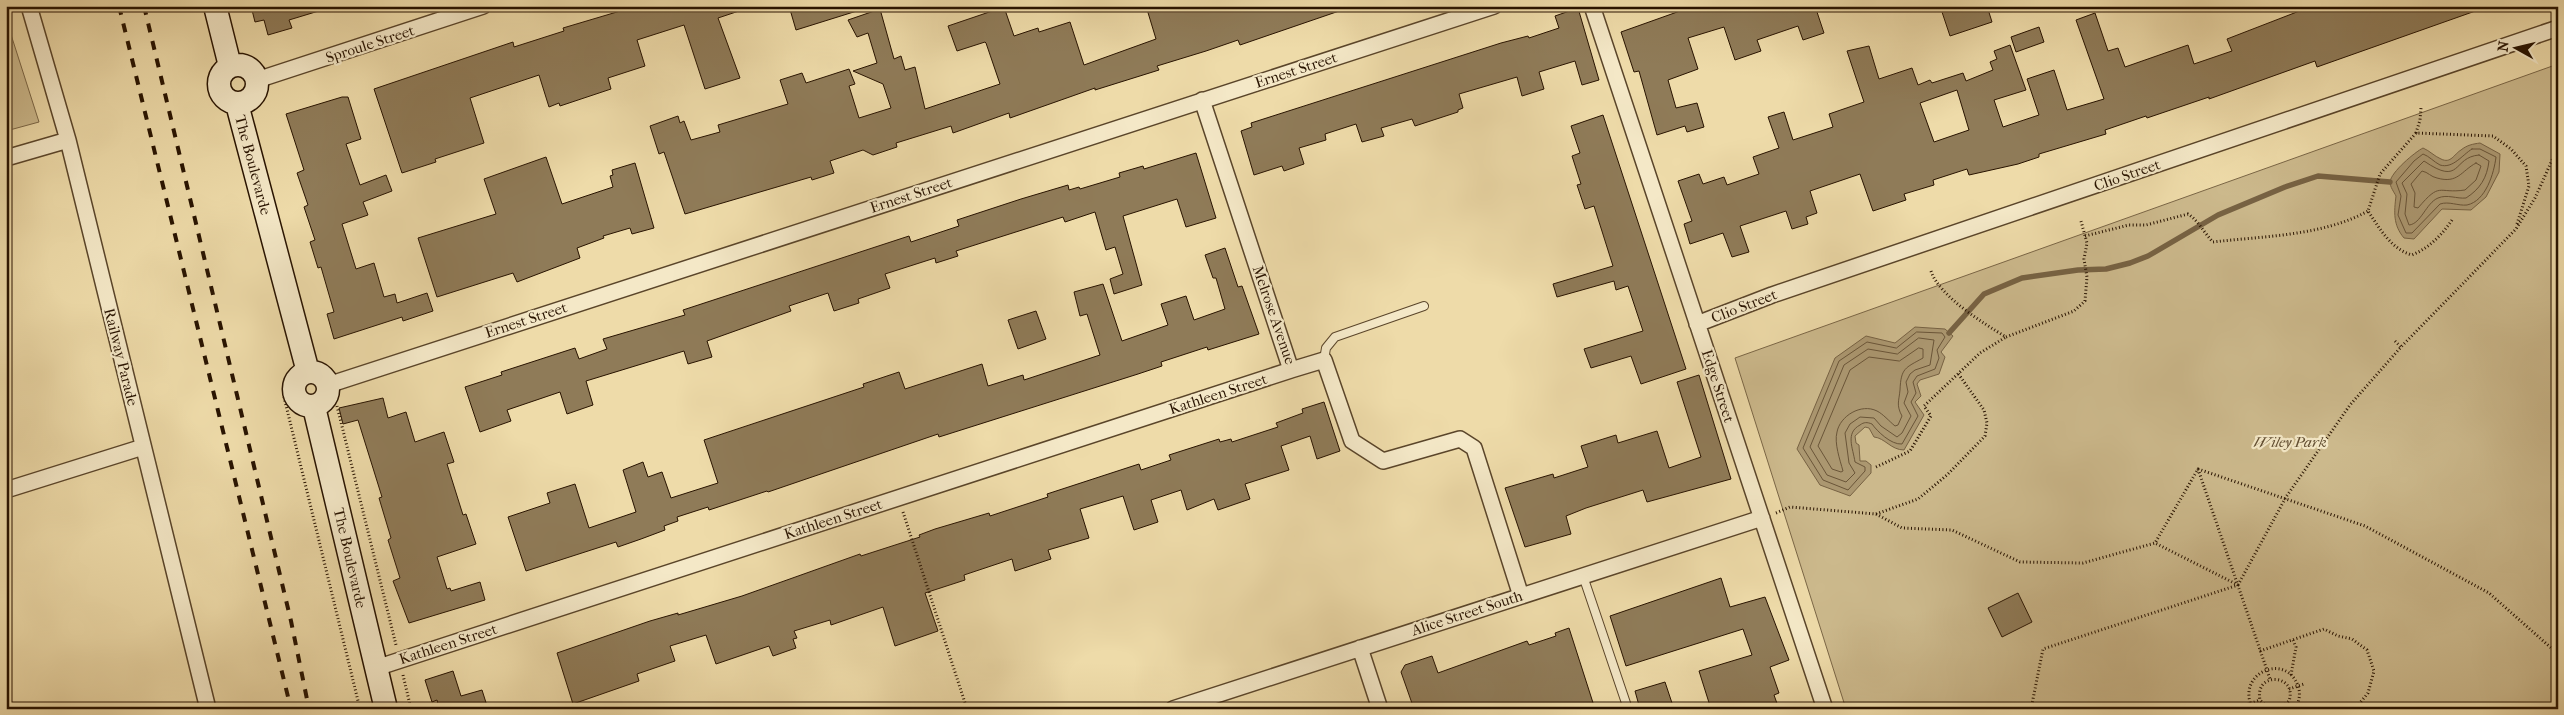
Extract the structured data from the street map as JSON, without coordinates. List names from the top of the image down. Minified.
{"streets":{"street":["Sproule Street","Ernest Street","The Boulevarde","Clio Street","Melrose Avenue","Railway Parade","Edge Street","Kathleen Street","Alice Street South"]},"crossings":[["Sproule Street","The Boulevarde"],["Ernest Street","The Boulevarde"],["Ernest Street","Melrose Avenue"],["The Boulevarde","Kathleen Street"],["Clio Street","Edge Street"],["Melrose Avenue","Kathleen Street"],["Edge Street","Alice Street South"]],"parks":["Wiley Park"],"north":"left"}
